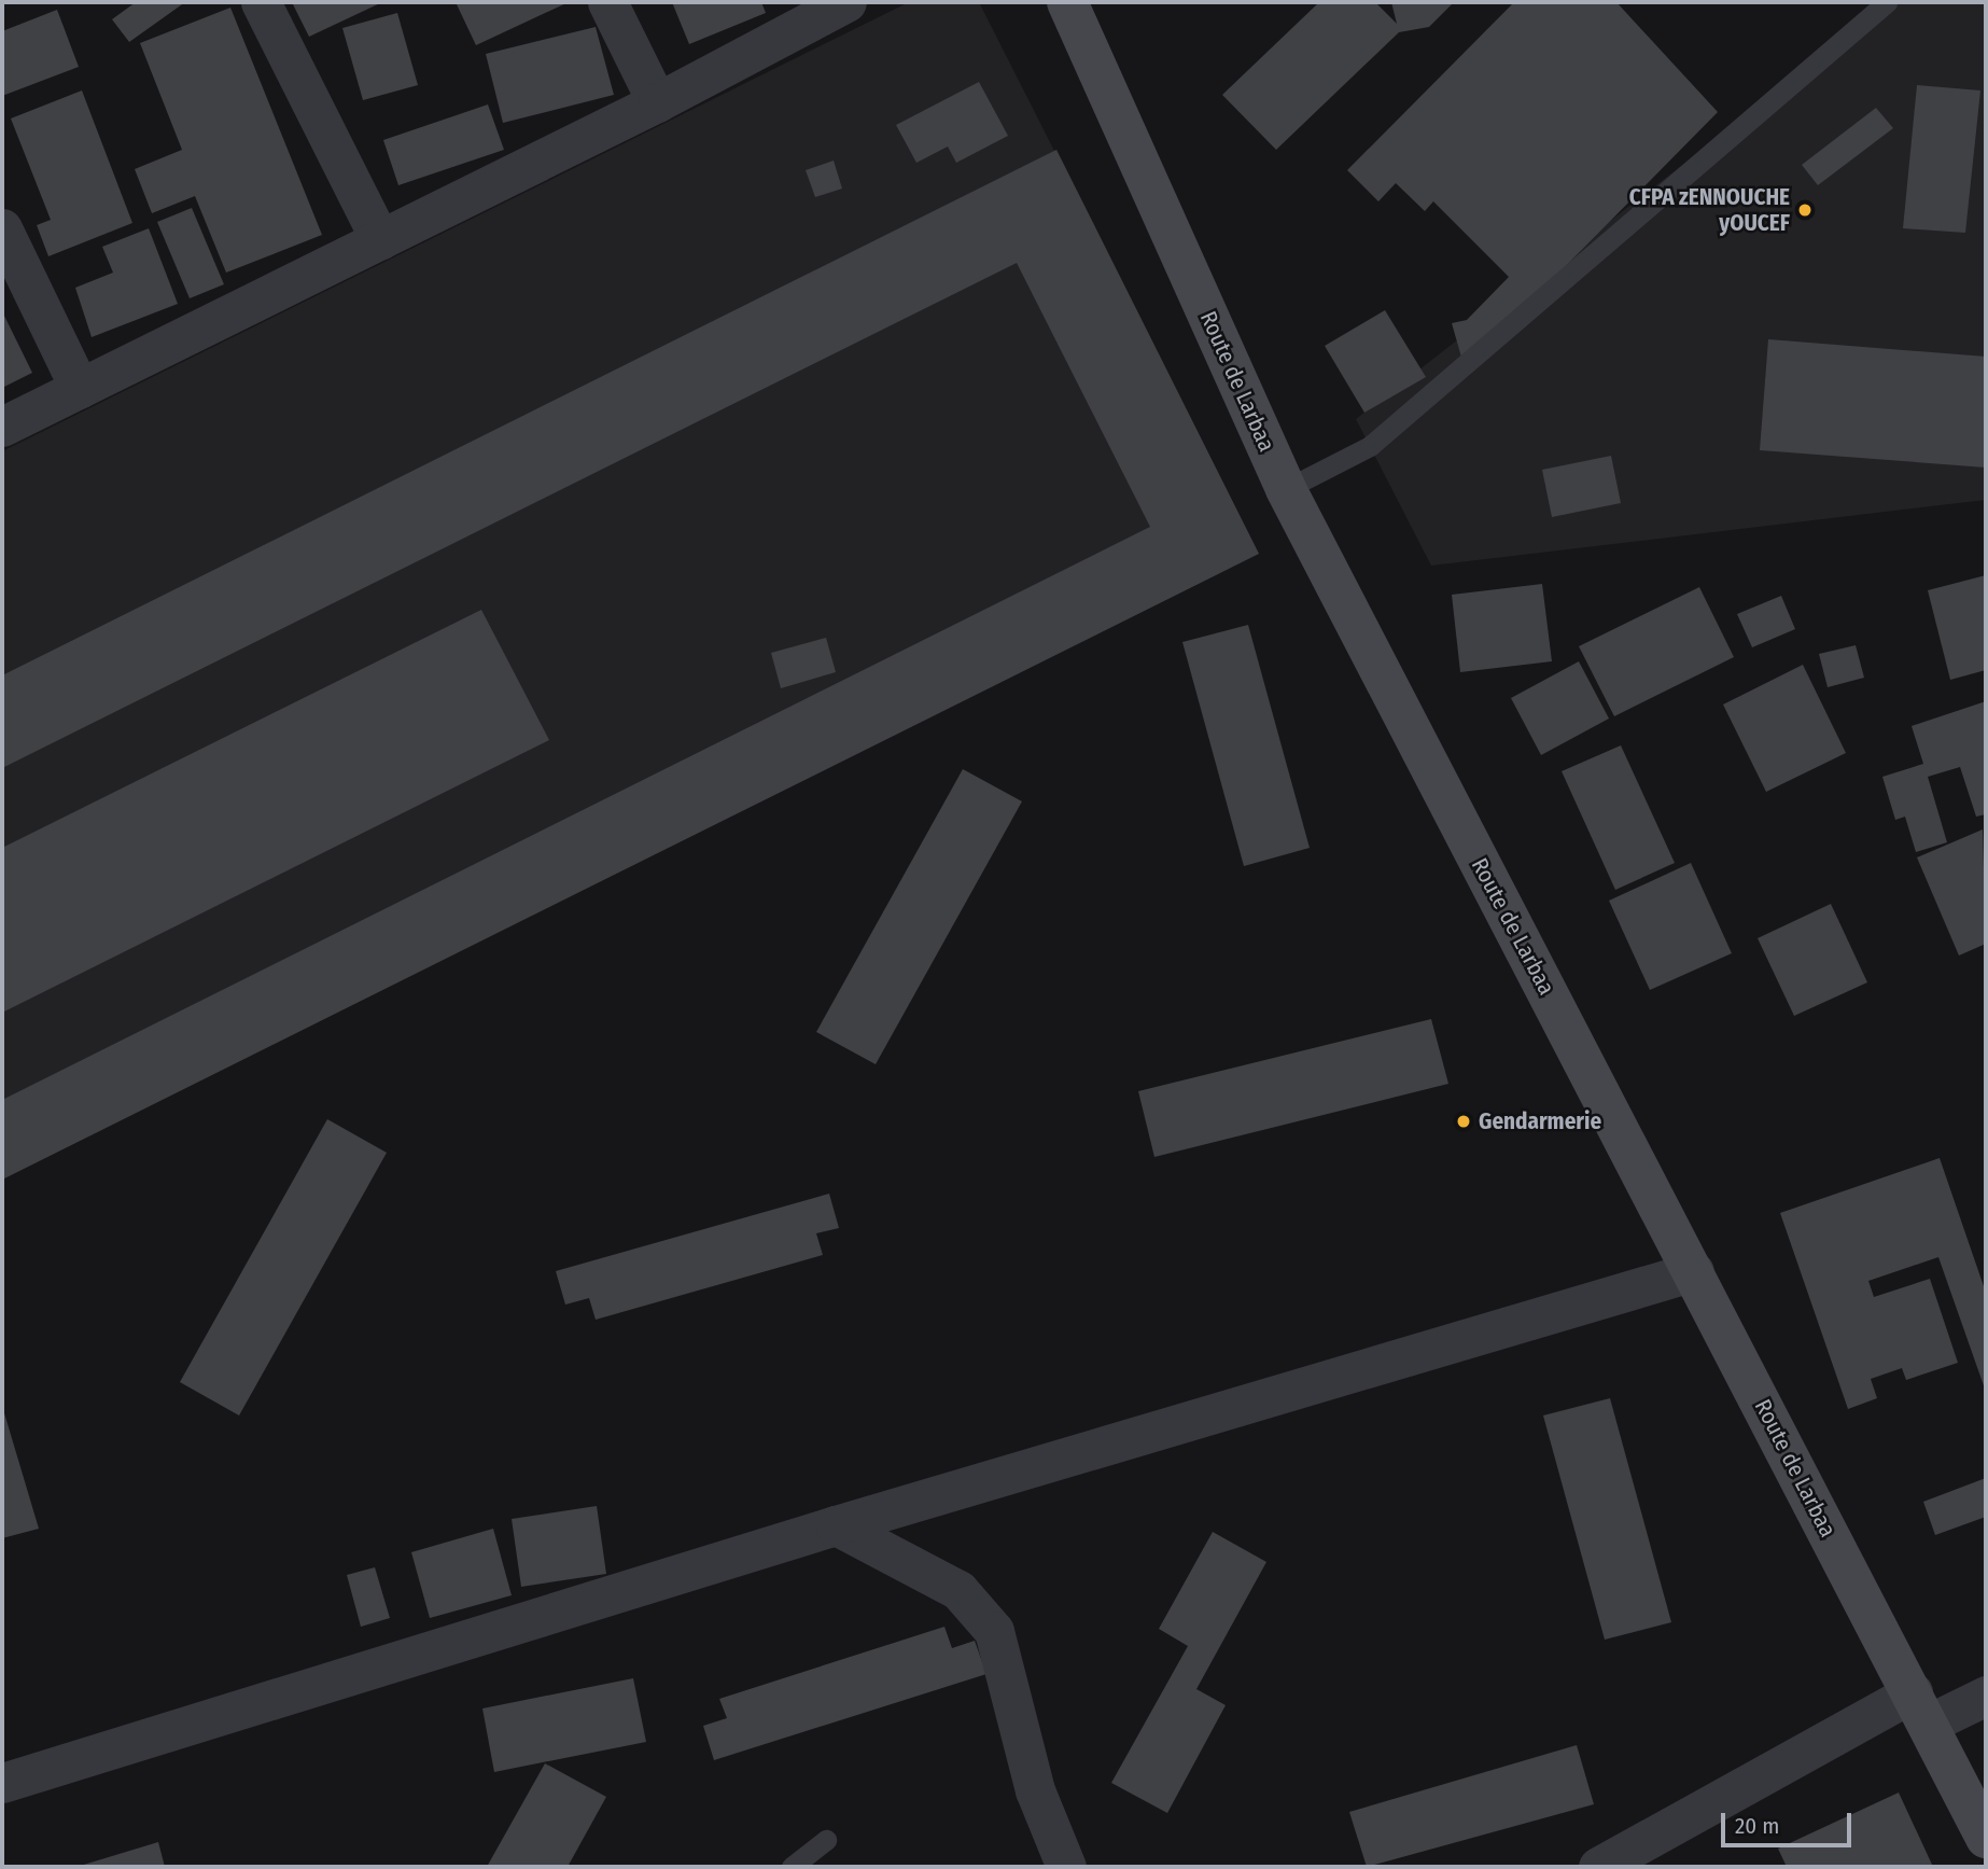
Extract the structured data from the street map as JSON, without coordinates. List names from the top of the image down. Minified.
{"streets":{"main road":["Route de Larbaa"]},"places":["CFPA zENNOUCHE yOUCEF","Gendarmerie"],"scale_bar":"20 m"}
